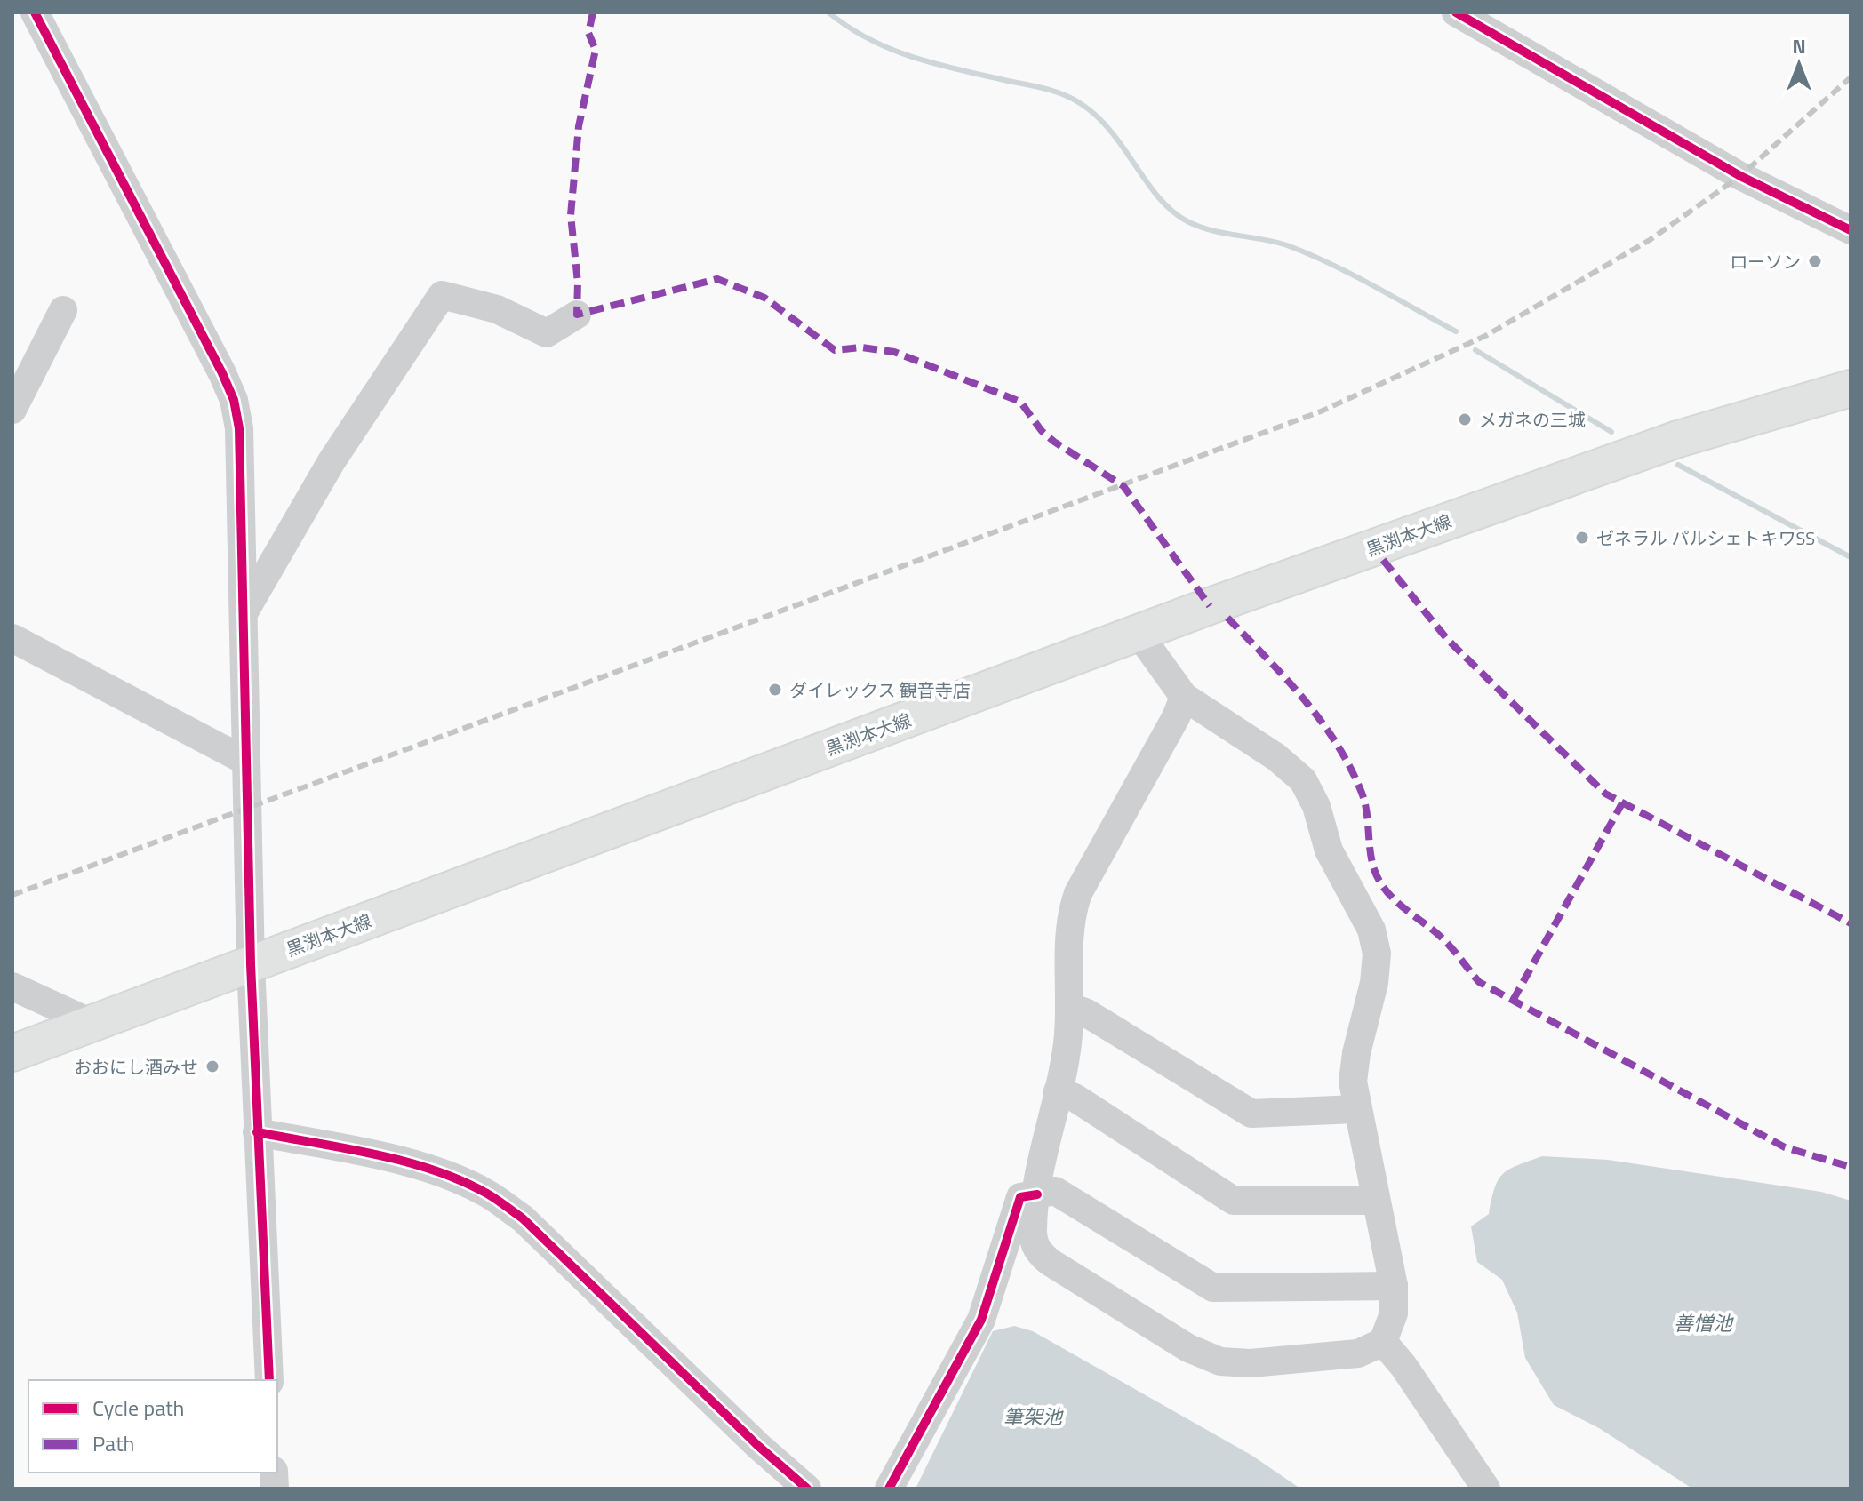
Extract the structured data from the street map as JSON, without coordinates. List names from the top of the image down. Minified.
{"streets":{"main road":["黒渕本大線"]},"water":["善憎池","筆架池"],"places":["ローソン","メガネの三城","ゼネラル パルシェトキワSS","ダイレックス 観音寺店","おおにし酒みせ"],"legend":["Cycle path","Path"],"north":"top"}
